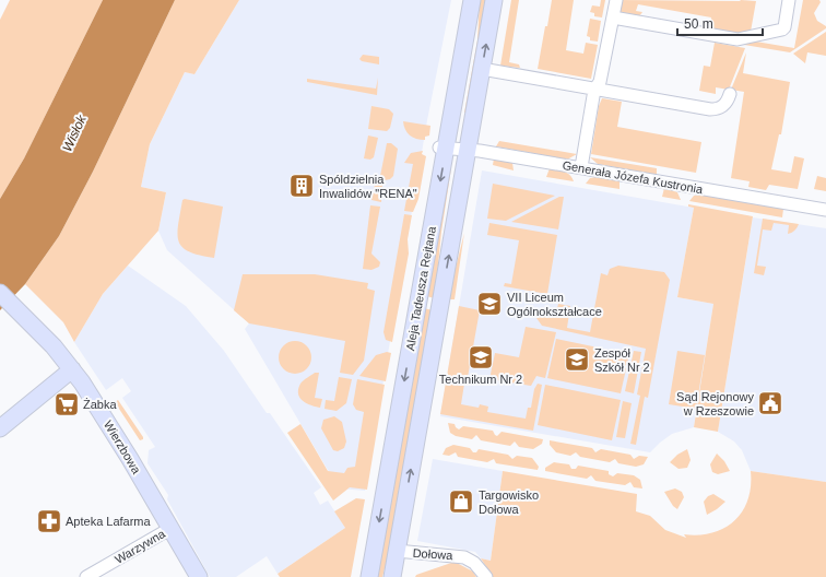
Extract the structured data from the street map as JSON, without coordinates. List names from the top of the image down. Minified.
{"streets":{"main road":["Aleja Tadeusza Rejtana","Wierzbowa"],"street":["Generała Józefa Kustronia","Warzywna","Dołowa"]},"crossings":[["Generała Józefa Kustronia","Aleja Tadeusza Rejtana"],["Aleja Tadeusza Rejtana","Dołowa"],["Wierzbowa","Warzywna"]],"water":["Wisłok"],"places":{"building":["Spóldzielnia Inwalidów \"RENA\""],"school or university":["VII Liceum Ogólnokształcace","Technikum Nr 2","Zespół Szkół Nr 2"],"public building":["Sąd Rejonowy w Rzeszowie"],"supermarket":["Żabka"],"shop":["Targowisko Dołowa"],"pharmacy":["Apteka Lafarma"]},"scale_bar":"50 m"}
